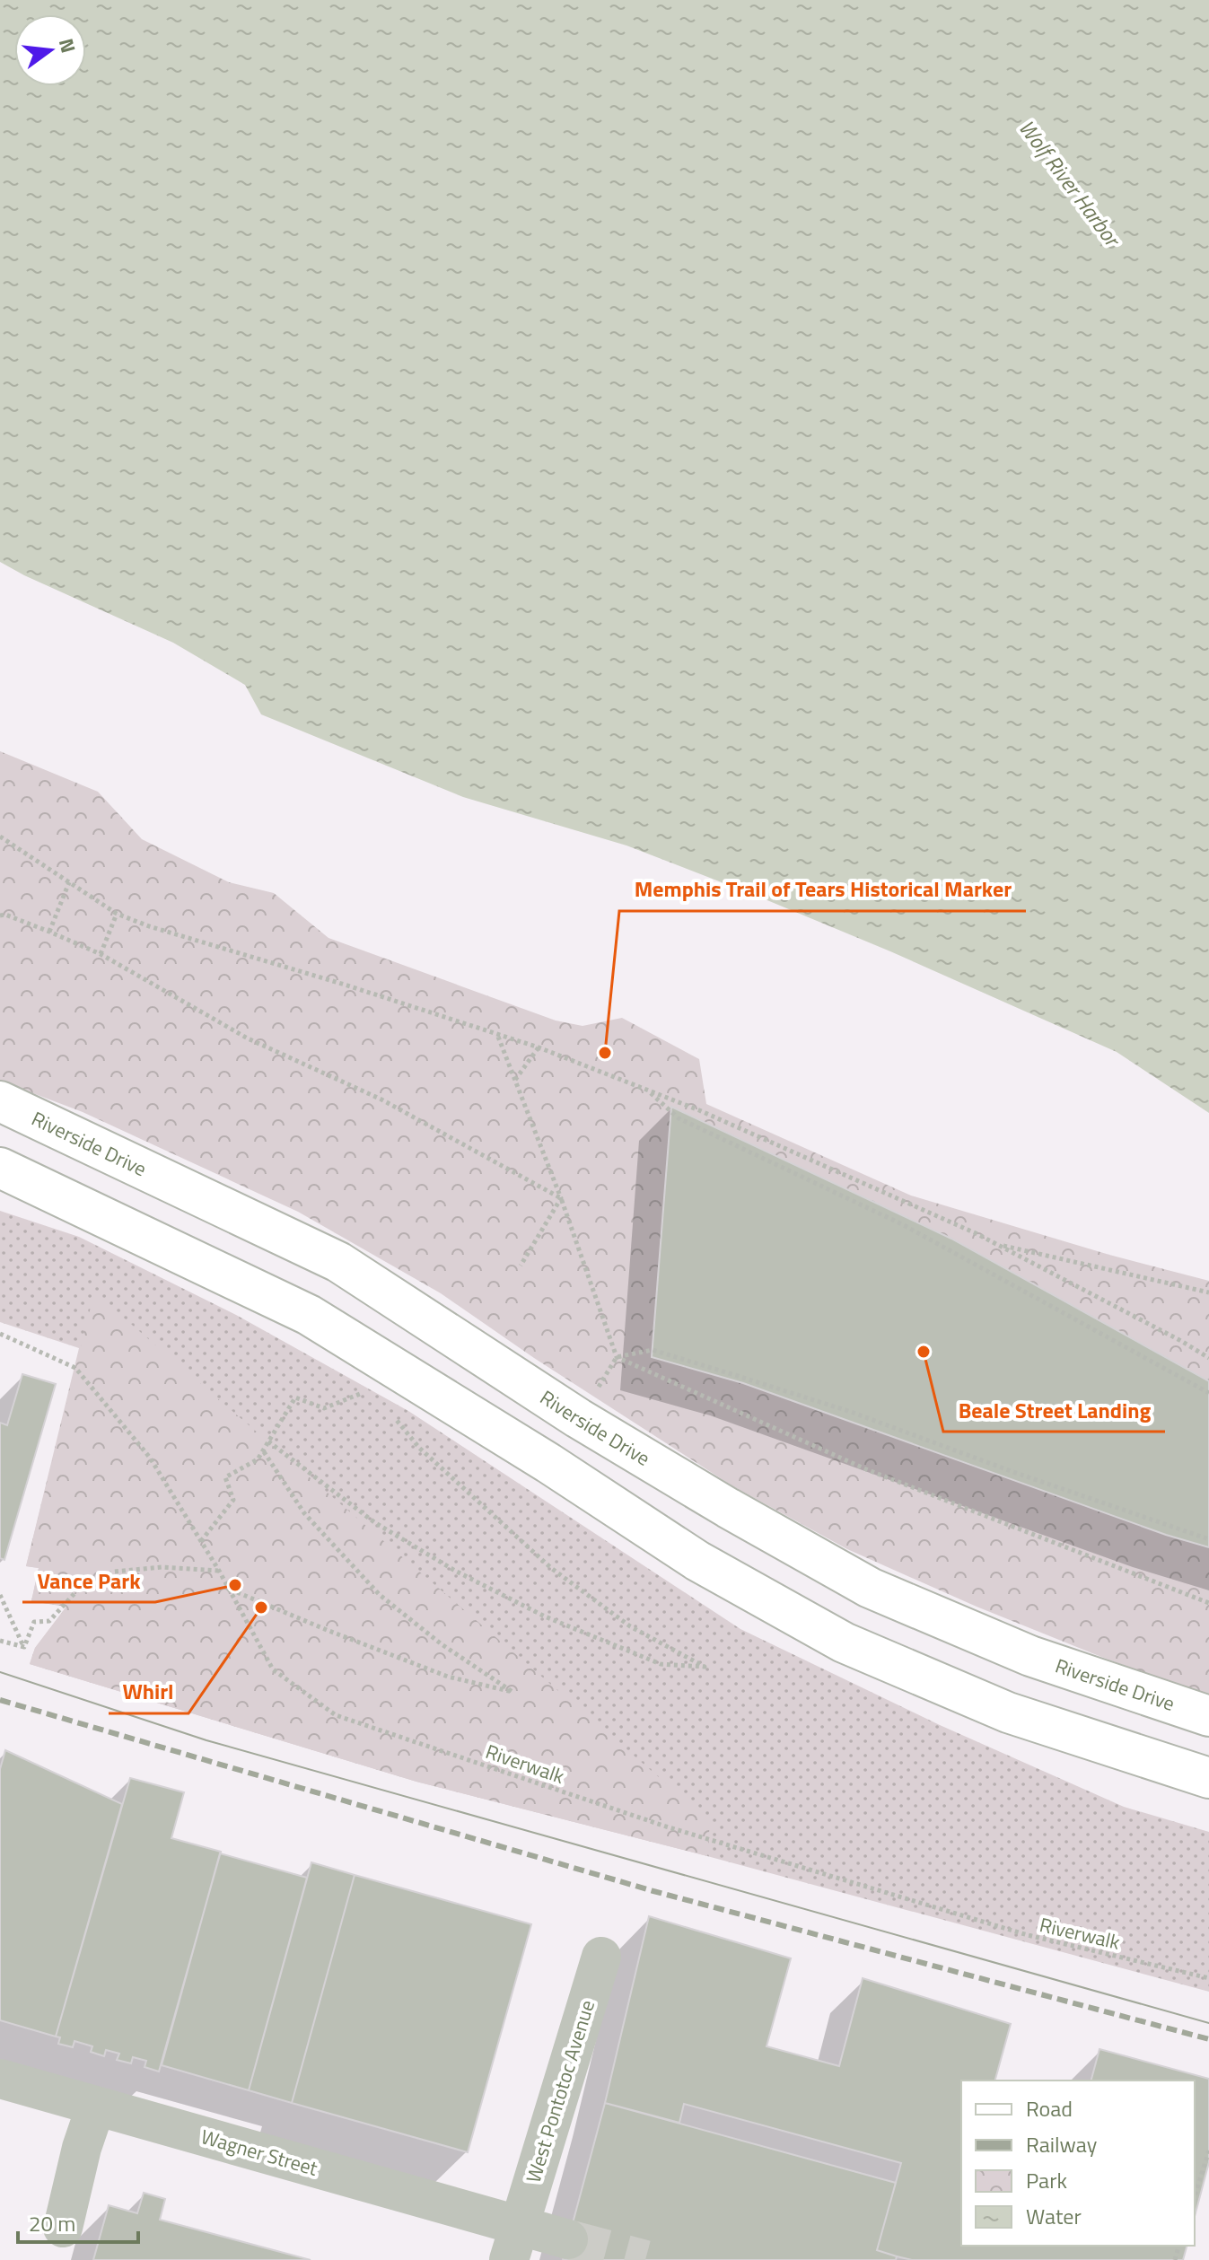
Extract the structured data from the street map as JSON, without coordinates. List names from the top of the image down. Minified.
{"streets":{"main road":["Riverside Drive"],"street":["West Pontotoc Avenue","Wagner Street"],"path":["Riverwalk"]},"crossings":[["West Pontotoc Avenue","Wagner Street"]],"water":["Wolf River Harbor"],"places":["Memphis Trail of Tears Historical Marker","Beale Street Landing","Vance Park","Whirl"],"legend":["Road","Railway","Park","Water"],"scale_bar":"20 m","north":"right"}
